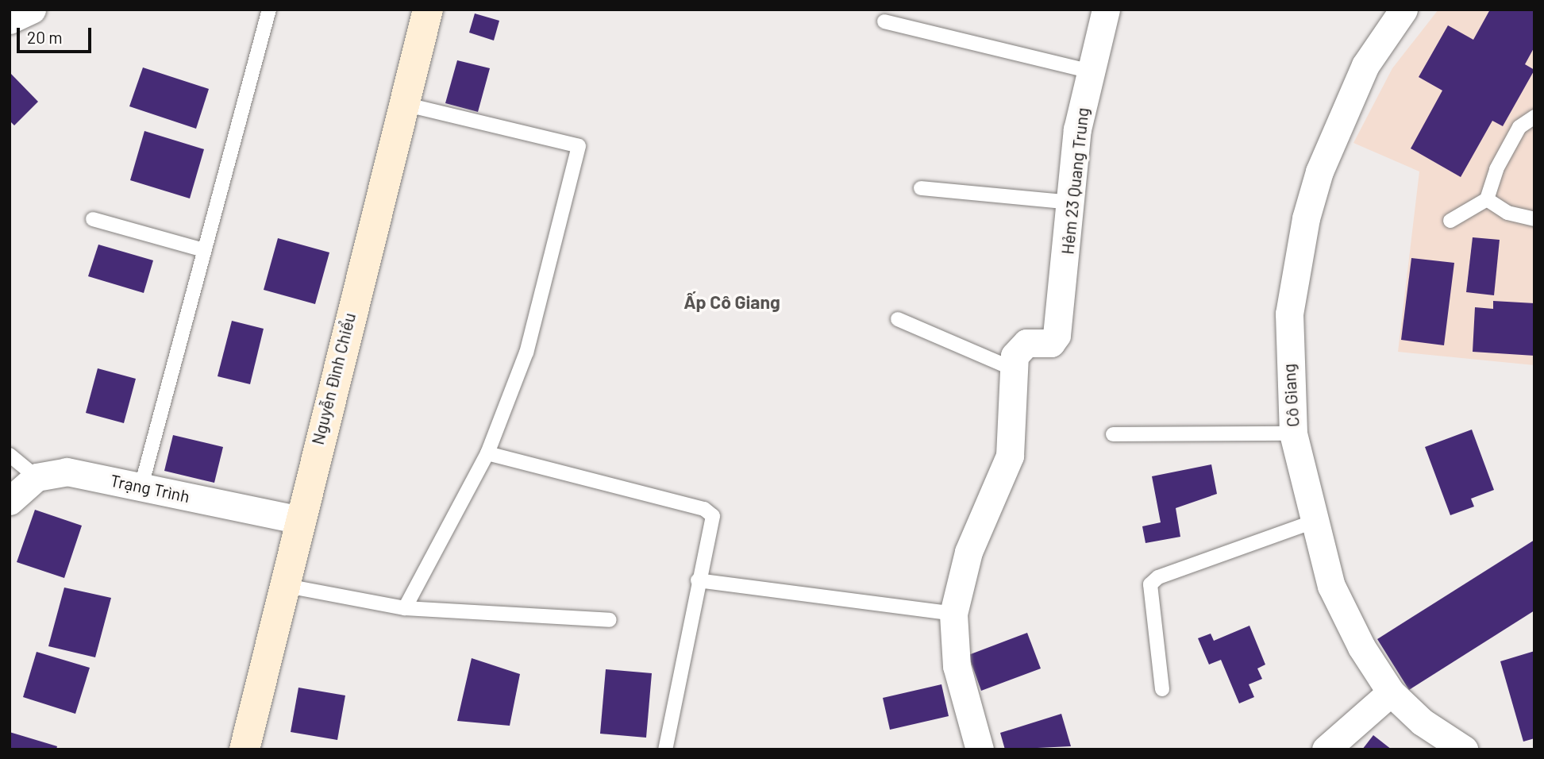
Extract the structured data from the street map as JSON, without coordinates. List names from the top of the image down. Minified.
{"streets":{"main road":["Nguyễn Đình Chiểu"],"street":["Hẻm 23 Quang Trung","Cô Giang","Trạng Trình"]},"crossings":[["Nguyễn Đình Chiểu","Trạng Trình"]],"districts":["Ấp Cô Giang"],"scale_bar":"20 m"}
